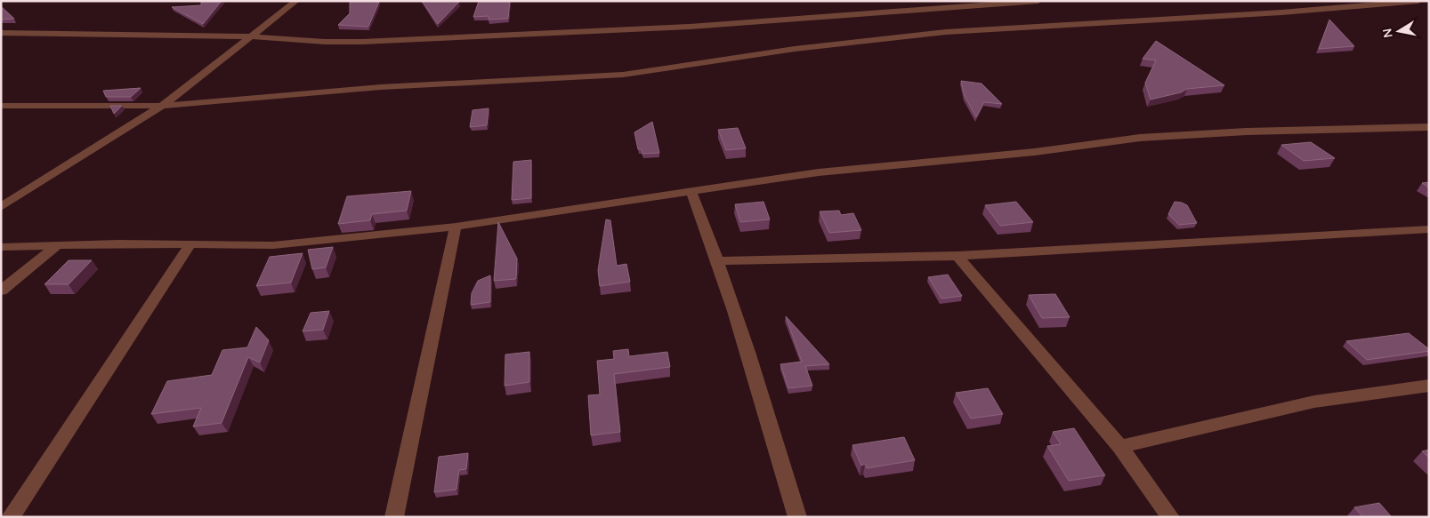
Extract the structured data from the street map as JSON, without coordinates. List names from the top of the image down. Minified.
{"north":"left"}
